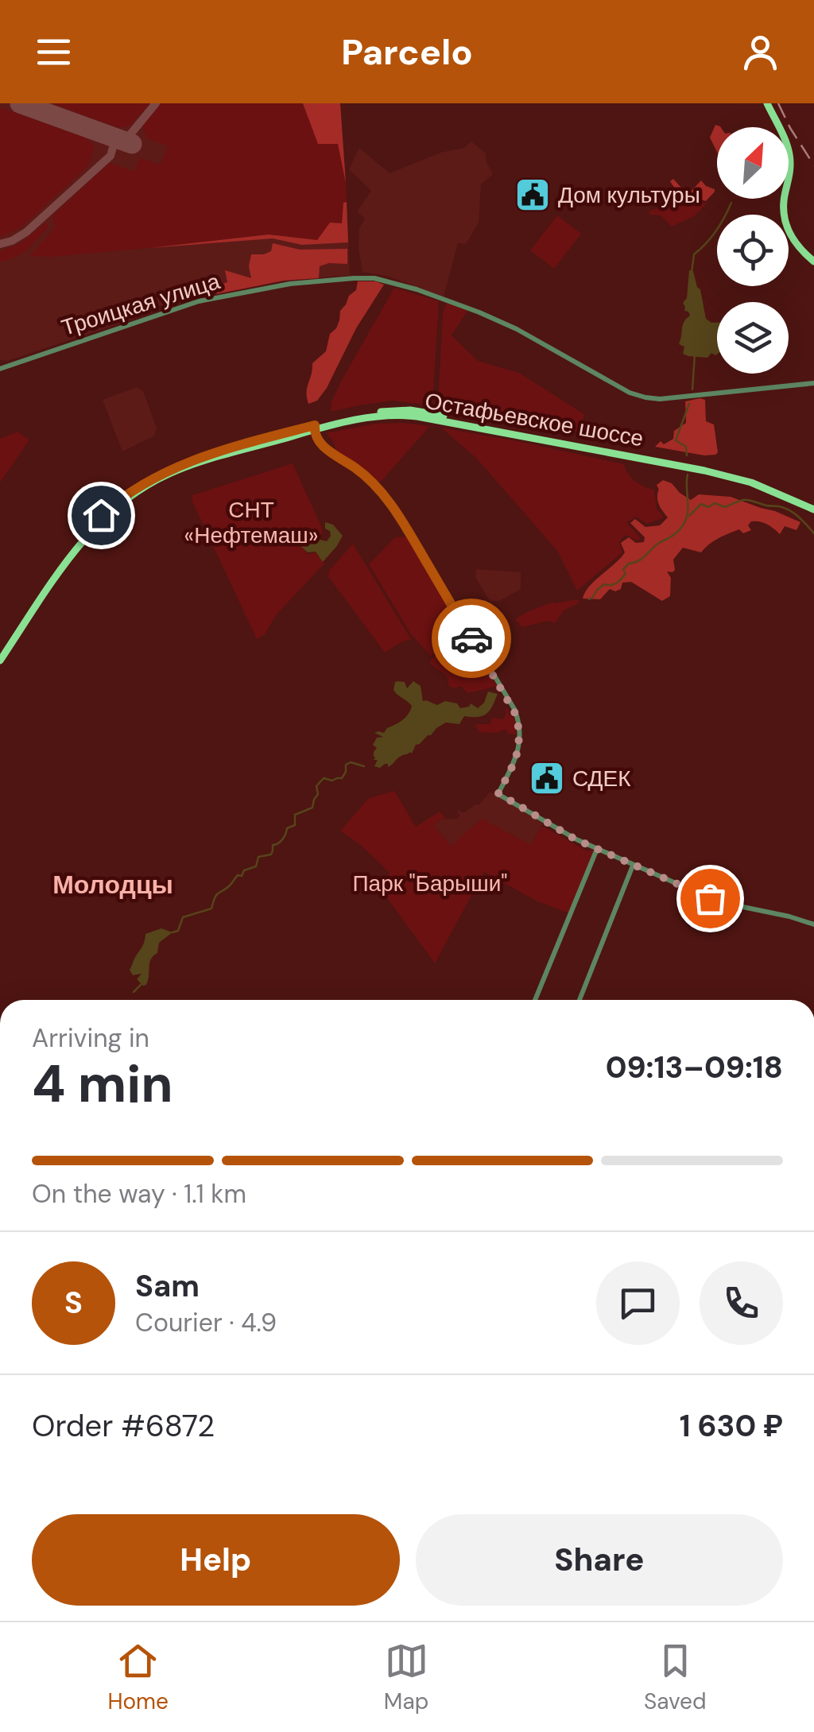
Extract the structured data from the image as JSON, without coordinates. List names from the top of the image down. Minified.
{"streets":{"main road":["Остафьевское шоссе"],"street":["Троицкая улица"]},"districts":["Молодцы"],"parks":["СНТ «Нефтемаш»","Парк \"Барыши\""],"places":{"public building":["Дом культуры","СДЕК"]},"north":"top right","page":{"header":"Parcelo","heading":["4 min","Arriving in","09:13–09:18"],"panel":["Sam","Courier · 4.9","Order #6872","1 630 ₽"],"bar":"On the way · 1.1 km","round":"S","buttons":["Help","Share"],"tabs":["Home","Map","Saved"]}}
